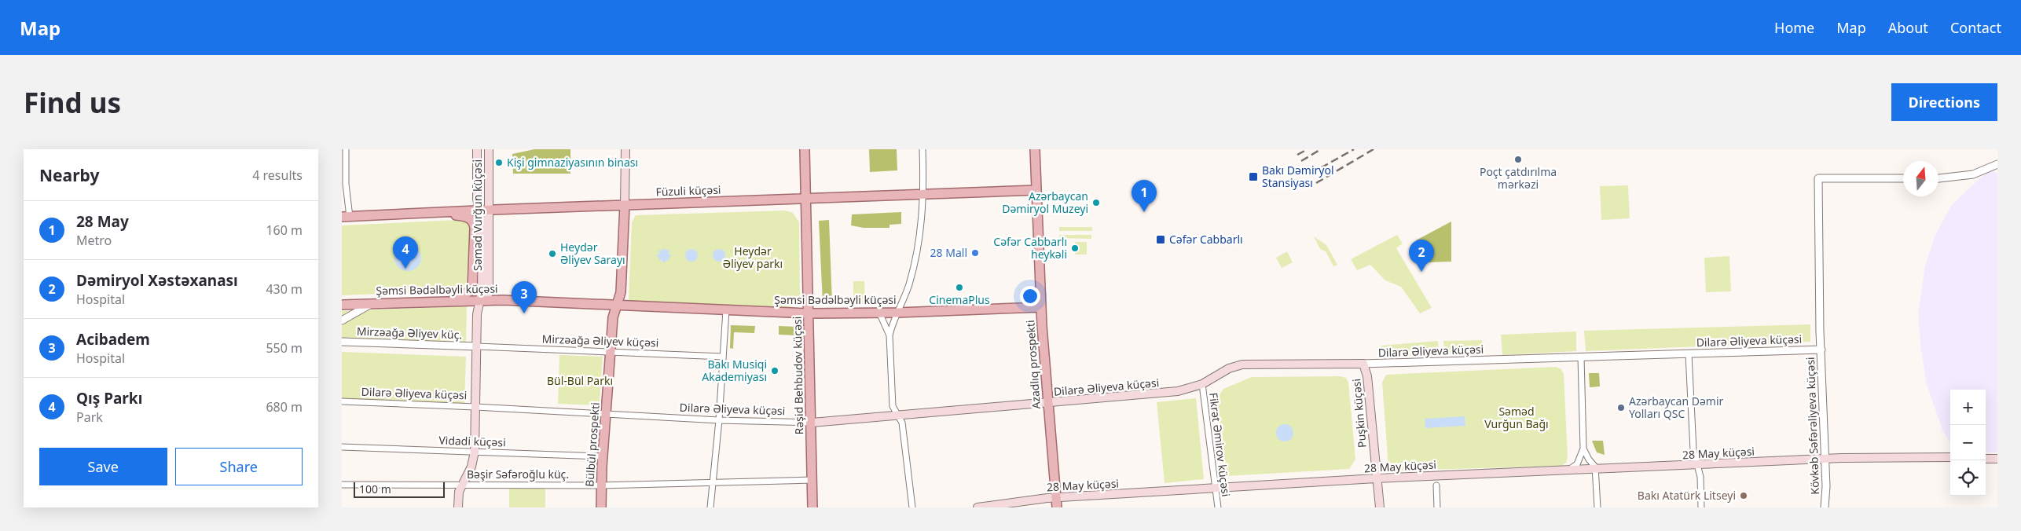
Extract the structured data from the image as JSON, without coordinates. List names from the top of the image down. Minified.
{"streets":{"main road":["Füzuli küçəsi","Səməd Vurğun küçəsi","Şəmsi Bədəlbəyli küçəsi","Dilarə Əliyeva küçəsi","Azadlıq prospekti","Rəşid Behbudov küçəsi","Puşkin küçəsi","Bülbül prospekti","28 May küçəsi"],"street":["Mirzəağa Əliyev küç.","Mirzəağa Əliyev küçəsi","Kövkəb Səfərəliyeva küçəsi","Vidadi küçəsi","Fikrət Əmirov küçəsi","Bəşir Səfəroğlu küç."]},"crossings":[["Füzuli küçəsi","Səməd Vurğun küçəsi"],["Füzuli küçəsi","Azadlıq prospekti"],["Füzuli küçəsi","Rəşid Behbudov küçəsi"],["Füzuli küçəsi","Bülbül prospekti"],["Səməd Vurğun küçəsi","Şəmsi Bədəlbəyli küçəsi"],["Səməd Vurğun küçəsi","Mirzəağa Əliyev küç."],["Səməd Vurğun küçəsi","Mirzəağa Əliyev küçəsi"],["Səməd Vurğun küçəsi","Dilarə Əliyeva küçəsi"],["Səməd Vurğun küçəsi","Vidadi küçəsi"],["Səməd Vurğun küçəsi","Bəşir Səfəroğlu küç."],["Şəmsi Bədəlbəyli küçəsi","Azadlıq prospekti"],["Şəmsi Bədəlbəyli küçəsi","Rəşid Behbudov küçəsi"],["Şəmsi Bədəlbəyli küçəsi","Bülbül prospekti"],["Mirzəağa Əliyev küç.","Mirzəağa Əliyev küçəsi"],["Mirzəağa Əliyev küçəsi","Bülbül prospekti"],["Dilarə Əliyeva küçəsi","Azadlıq prospekti"],["Dilarə Əliyeva küçəsi","Rəşid Behbudov küçəsi"],["Dilarə Əliyeva küçəsi","Puşkin küçəsi"],["Dilarə Əliyeva küçəsi","Kövkəb Səfərəliyeva küçəsi"],["Dilarə Əliyeva küçəsi","Bülbül prospekti"],["Dilarə Əliyeva küçəsi","Fikrət Əmirov küçəsi"],["Azadlıq prospekti","28 May küçəsi"],["Rəşid Behbudov küçəsi","Bəşir Səfəroğlu küç."],["Puşkin küçəsi","28 May küçəsi"],["Kövkəb Səfərəliyeva küçəsi","28 May küçəsi"],["Vidadi küçəsi","Bülbül prospekti"],["Bülbül prospekti","Bəşir Səfəroğlu küç."],["Fikrət Əmirov küçəsi","28 May küçəsi"]],"parks":["Heydər Əliyev parkı","Bül-Bül Parkı","Səməd Vurğun Bağı"],"places":{"other":["Poçt çatdırılma mərkəzi","Kişi gimnaziyasının binası","Azərbaycan Dəmiryol Muzeyi","Cəfər Cabbarlı heykəli","28 Mall","Heydər Əliyev Sarayı","CinemaPlus","Bakı Musiqi Akademiyası","Azərbaycan Dəmir Yolları QSC","Bakı Atatürk Litseyi"],"transit":["Bakı Dəmiryol Stansiyası","Cəfər Cabbarlı"]},"scale_bar":"100 m","north":"top","page":{"header":"Map","nav":["Home","Map","About","Contact"],"buttons":["Directions",["Save","Share"]],"title":"Find us","heading":["Nearby","4 results"],"pins":["1","4","2","3"],"list":[{"mark":"1","name":"28 May","note":"Metro","value":"160 m"},{"mark":"2","name":"Dəmiryol Xəstəxanası","note":"Hospital","value":"430 m"},{"mark":"3","name":"Acibadem","note":"Hospital","value":"550 m"},{"mark":"4","name":"Qış Parkı","note":"Park","value":"680 m"}],"map_buttons":["+","−"],"scale":"100 m"}}
